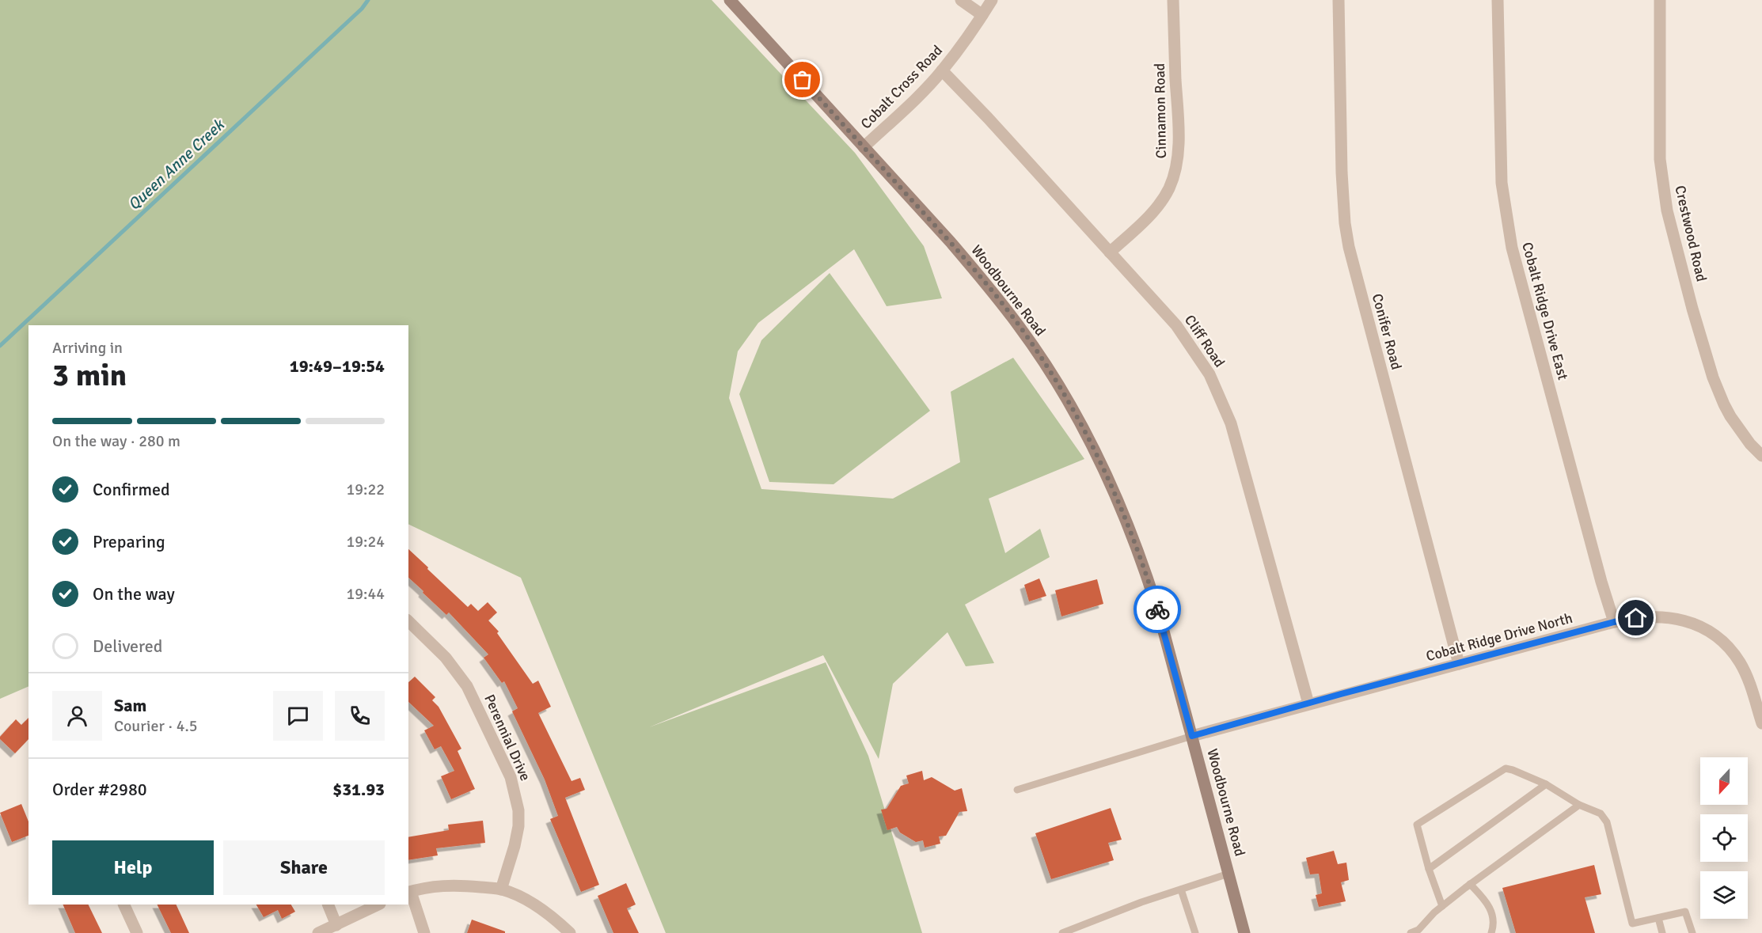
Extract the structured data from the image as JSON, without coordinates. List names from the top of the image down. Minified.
{"streets":{"main road":["Woodbourne Road"],"street":["Cobalt Cross Road","Cinnamon Road","Crestwood Road","Cobalt Ridge Drive East","Conifer Road","Cliff Road","Cobalt Ridge Drive North","Perennial Drive"]},"crossings":[["Cobalt Cross Road","Woodbourne Road"],["Cobalt Cross Road","Cliff Road"],["Cinnamon Road","Cliff Road"],["Woodbourne Road","Cobalt Ridge Drive North"],["Cobalt Ridge Drive East","Cobalt Ridge Drive North"],["Conifer Road","Cobalt Ridge Drive North"],["Cliff Road","Cobalt Ridge Drive North"]],"water":["Queen Anne Creek"],"north":"bottom","page":{"heading":["3 min","Arriving in","19:49–19:54"],"panel":["Sam","Courier · 4.5","Order #2980","$31.93"],"bar":"On the way · 280 m","list":[["Confirmed","19:22"],["Preparing","19:24"],["On the way","19:44"],"Delivered"],"buttons":["Help","Share"]}}
